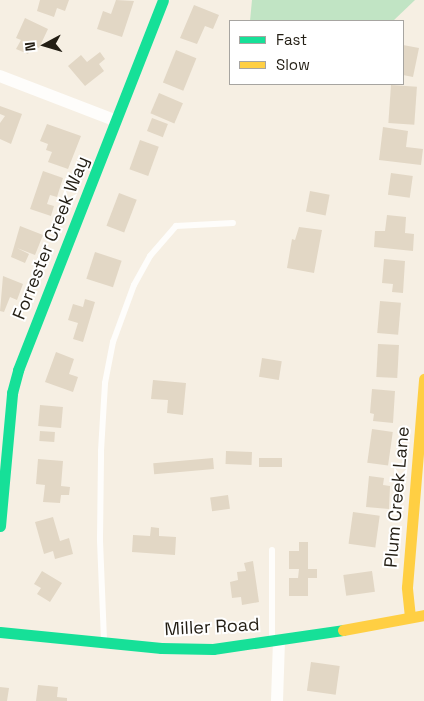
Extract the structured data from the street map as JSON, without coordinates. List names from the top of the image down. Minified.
{"streets":{"street":["Forrester Creek Way","Plum Creek Lane","Miller Road"]},"crossings":[["Plum Creek Lane","Miller Road"]],"legend":["Fast","Slow"],"north":"left"}
